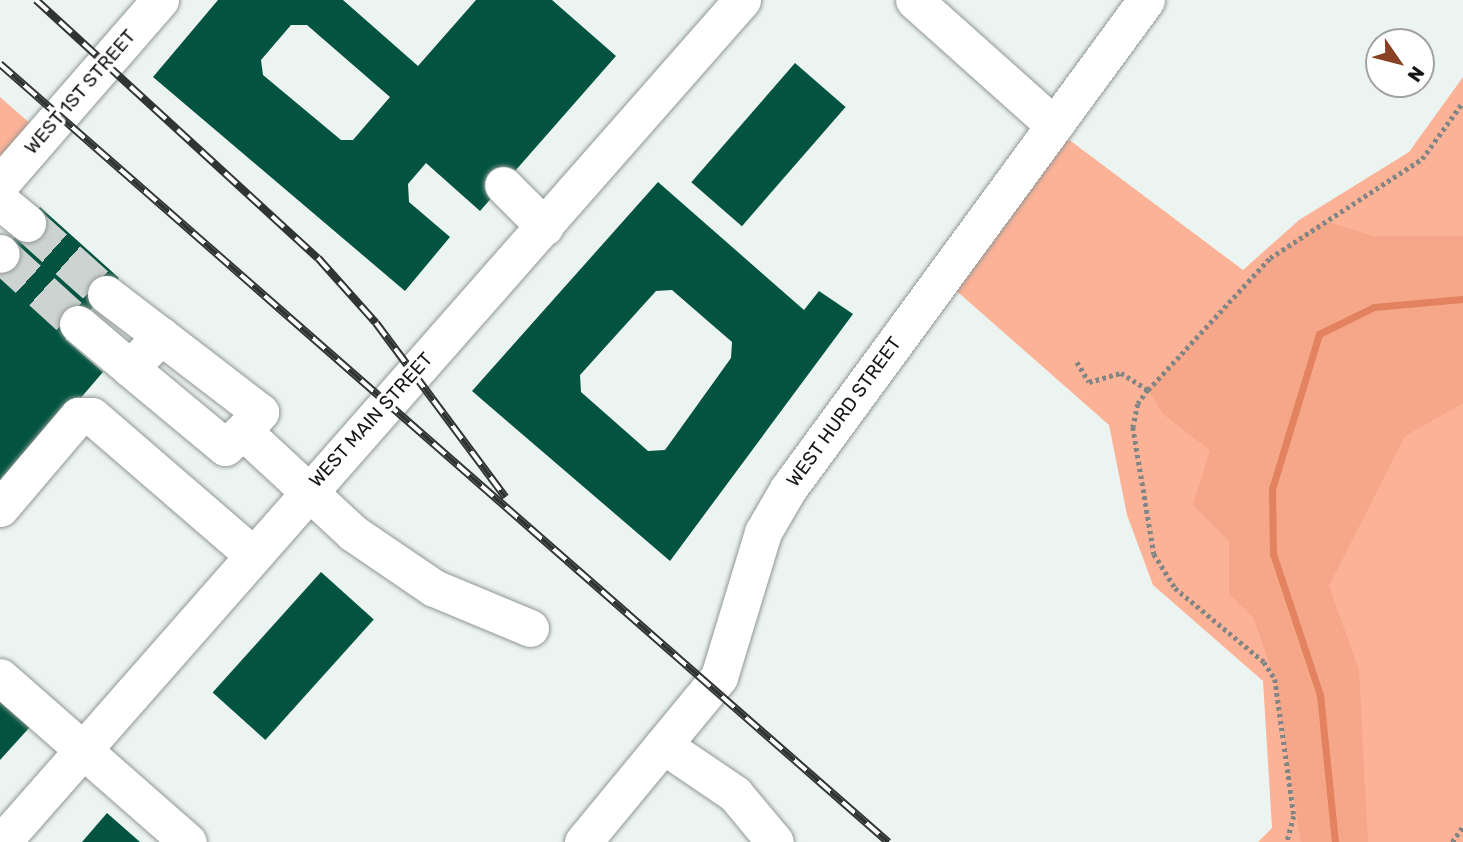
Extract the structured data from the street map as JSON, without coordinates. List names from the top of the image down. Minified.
{"streets":{"street":["WEST 1ST STREET","WEST HURD STREET","WEST MAIN STREET"]},"north":"bottom right"}
